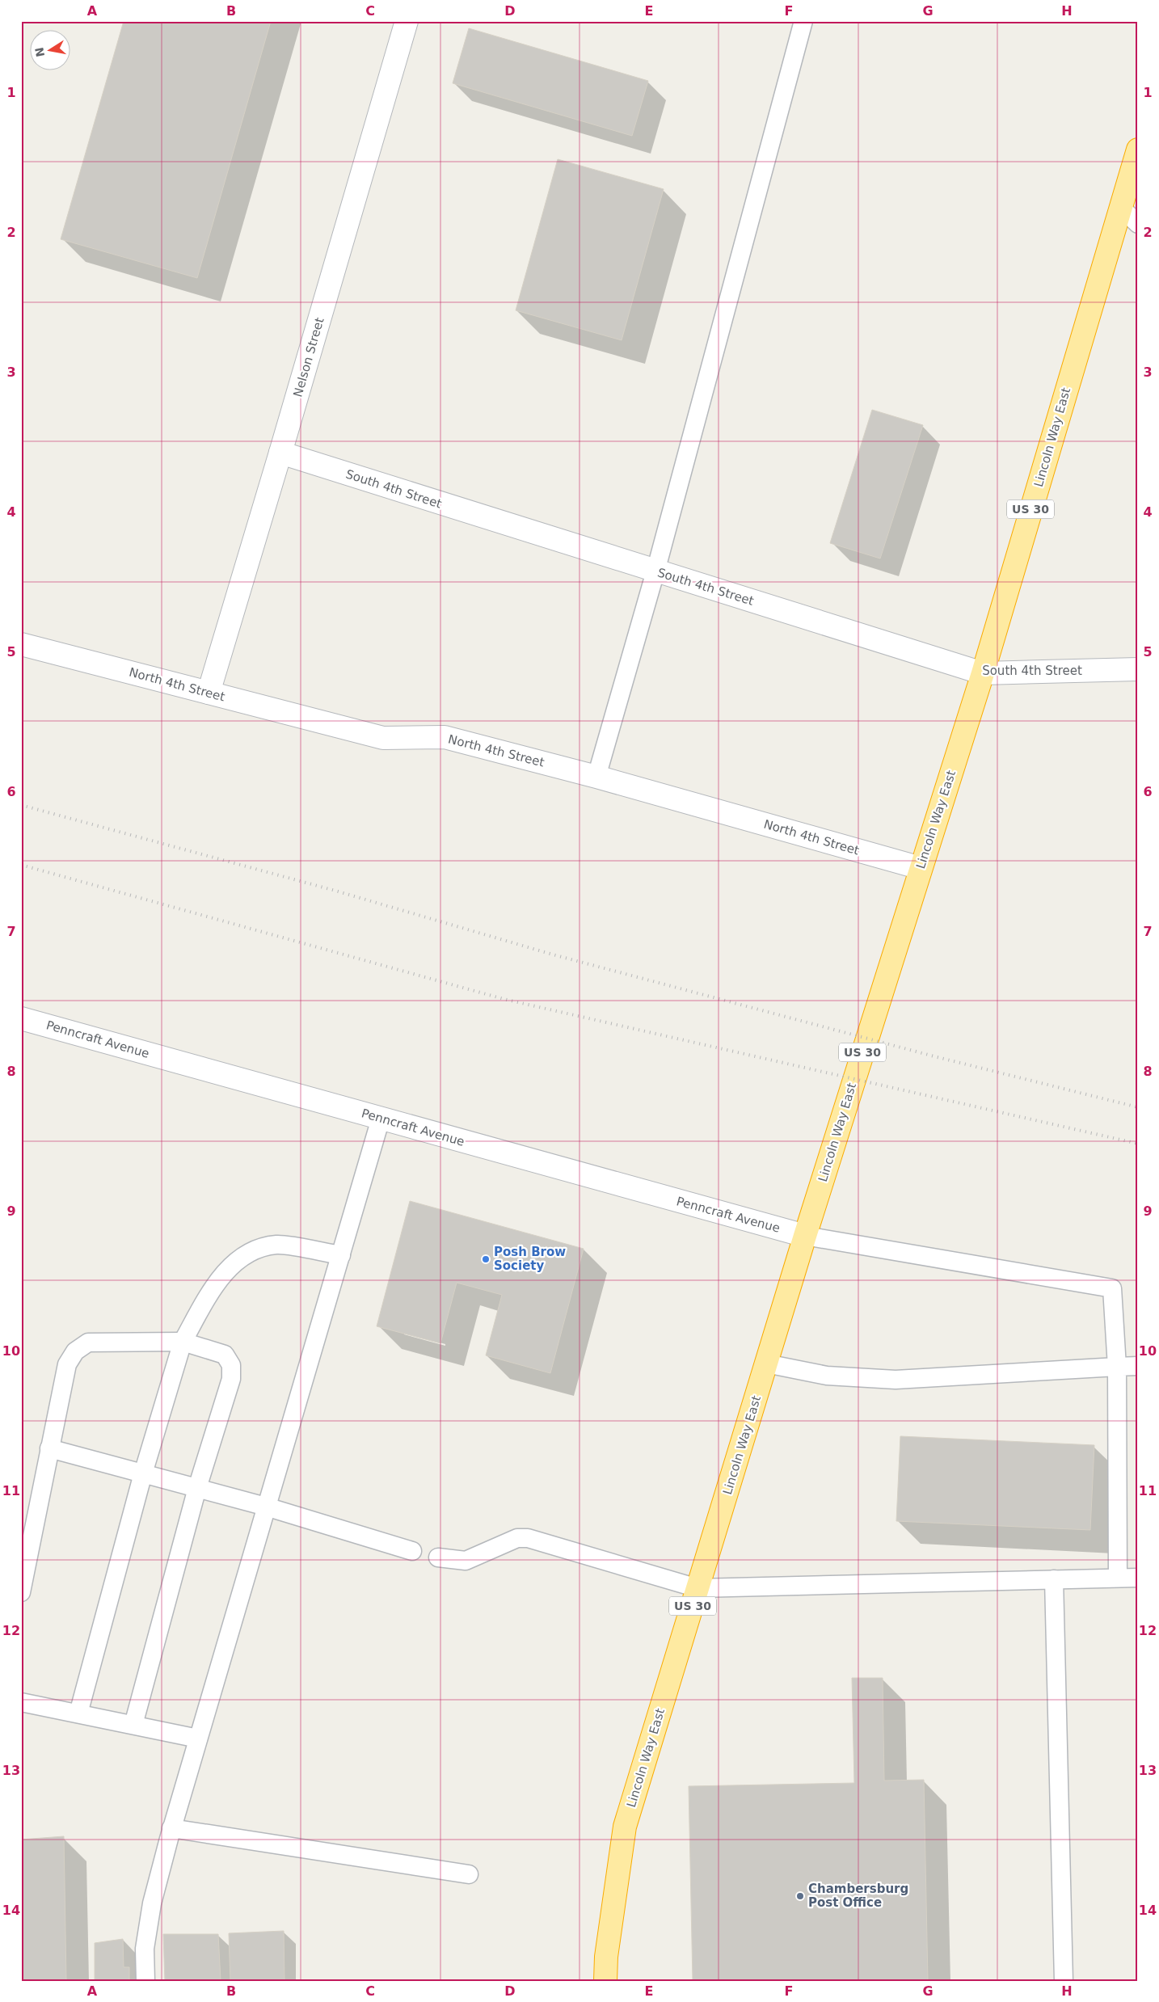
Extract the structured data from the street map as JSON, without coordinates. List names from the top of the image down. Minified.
{"streets":{"highway":["Lincoln Way East","US 30"],"street":["Nelson Street","South 4th Street","North 4th Street","Penncraft Avenue"]},"crossings":[["Nelson Street","South 4th Street"],["Nelson Street","North 4th Street"],["Lincoln Way East","South 4th Street"],["Lincoln Way East","North 4th Street"],["Lincoln Way East","Penncraft Avenue"]],"places":["Posh Brow Society","Chambersburg Post Office"],"north":"left","grid":{"columns":["A","B","C","D","E","F","G","H"],"rows":["1","2","3","4","5","6","7","8","9","10","11","12","13","14"]}}
